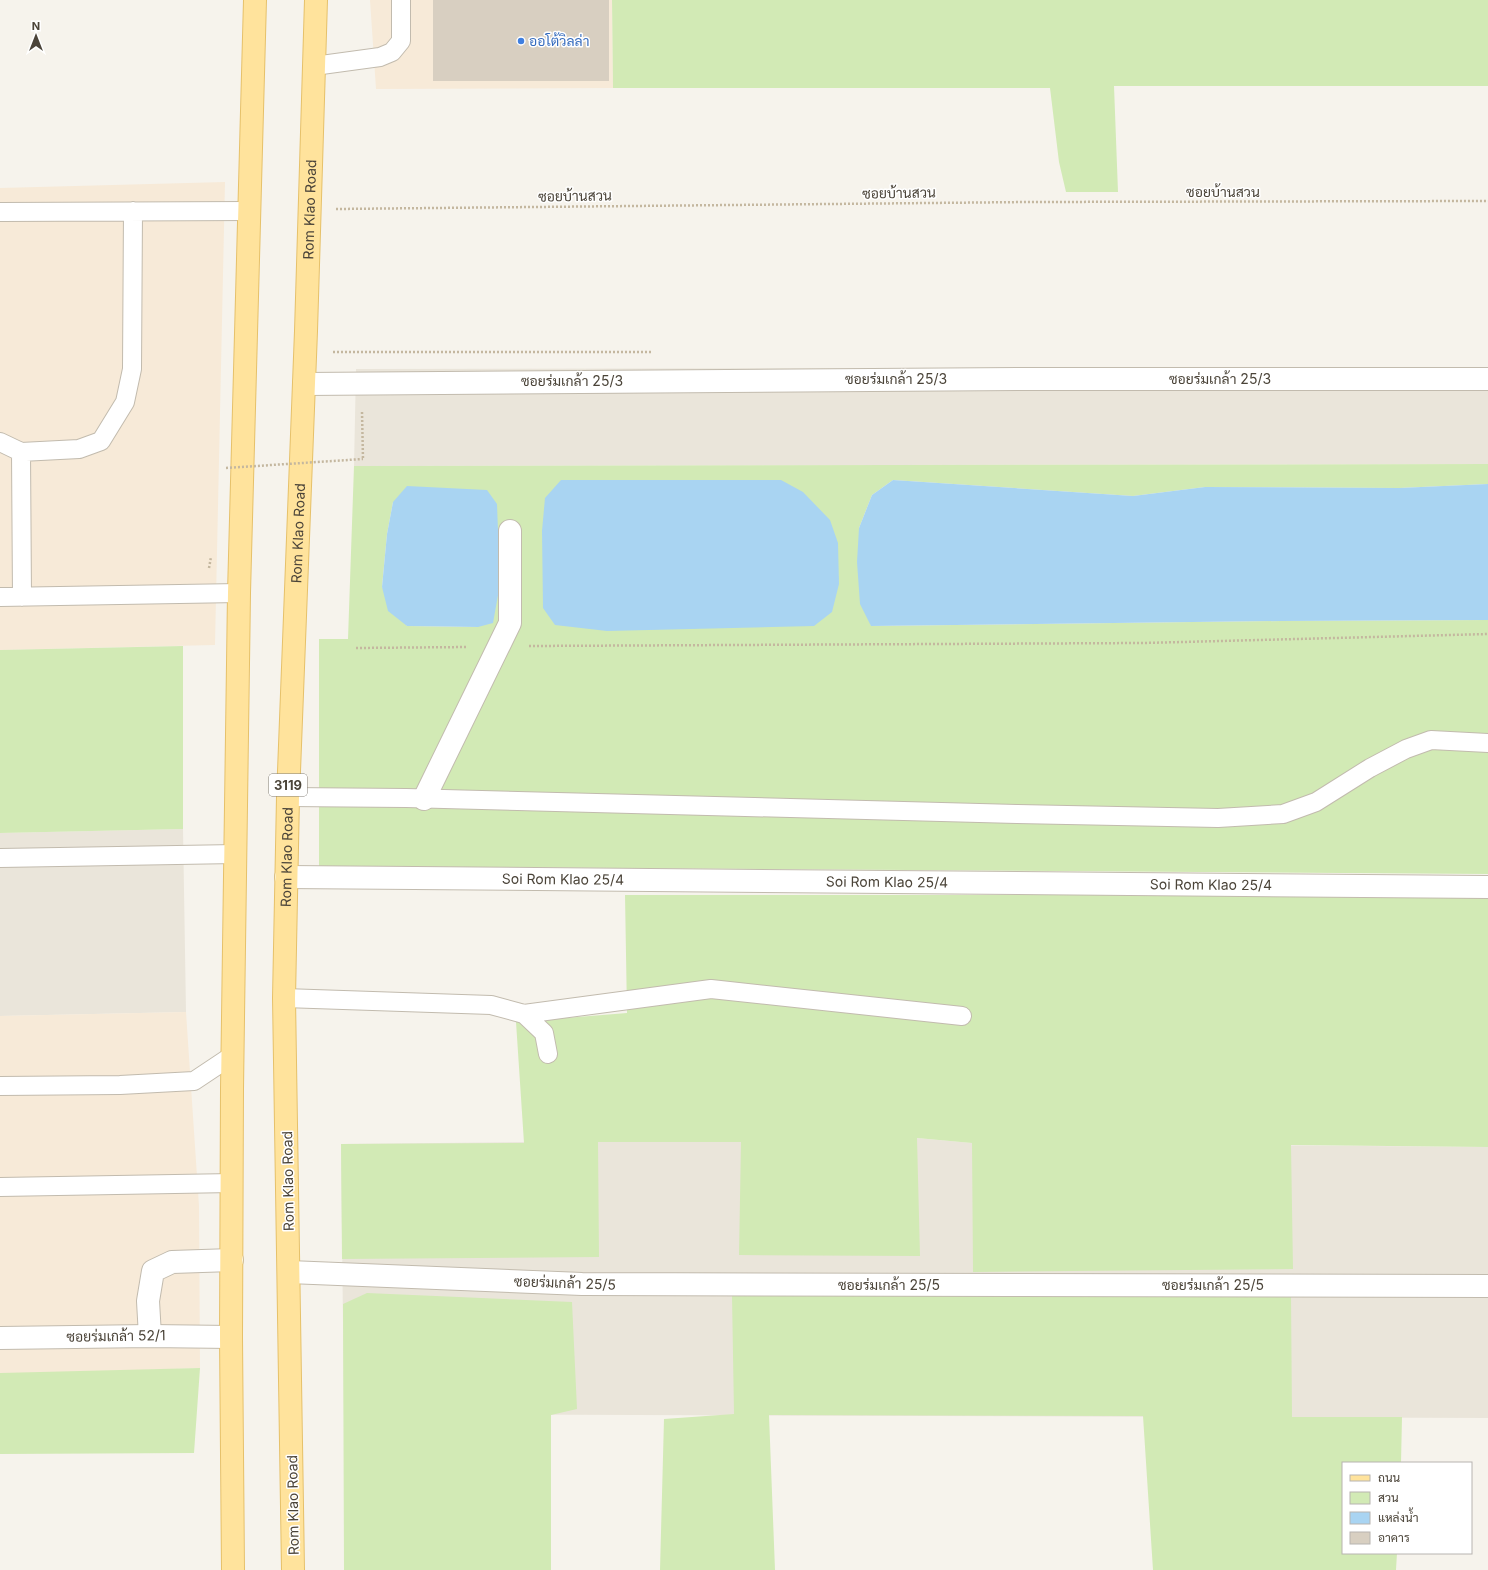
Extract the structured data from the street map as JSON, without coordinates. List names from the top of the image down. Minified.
{"streets":{"main road":["Rom Klao Road","3119"],"street":["ซอยร่มเกล้า 25/3","Soi Rom Klao 25/4","ซอยร่มเกล้า 25/5","ซอยร่มเกล้า 52/1"],"path":["ซอยบ้านสวน"]},"crossings":[["ซอยบ้านสวน","Rom Klao Road"],["Rom Klao Road","ซอยร่มเกล้า 25/3"],["Rom Klao Road","Soi Rom Klao 25/4"],["Rom Klao Road","ซอยร่มเกล้า 25/5"]],"places":["ออโต้วิลล่า"],"legend":["ถนน","สวน","แหล่งน้ำ","อาคาร"],"north":"top"}
